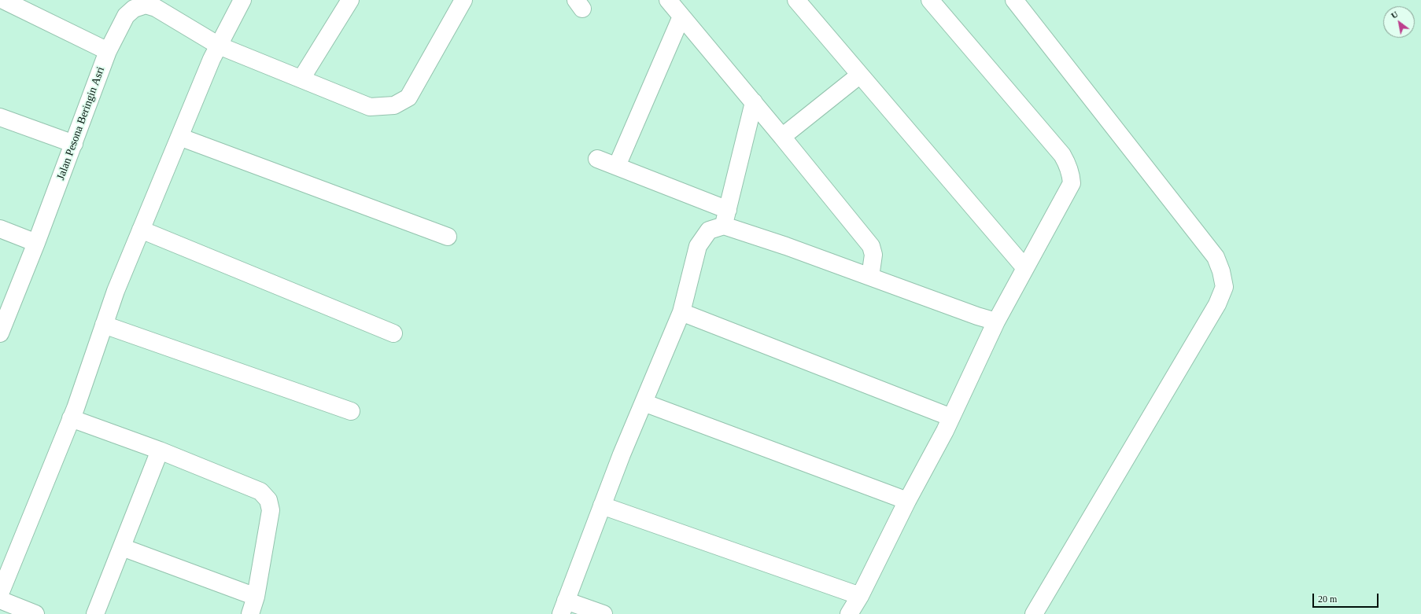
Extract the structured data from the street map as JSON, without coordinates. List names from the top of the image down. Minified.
{"streets":{"street":["Jalan Pesona Beringin Asri"]},"scale_bar":"20 m","north":"top left"}
